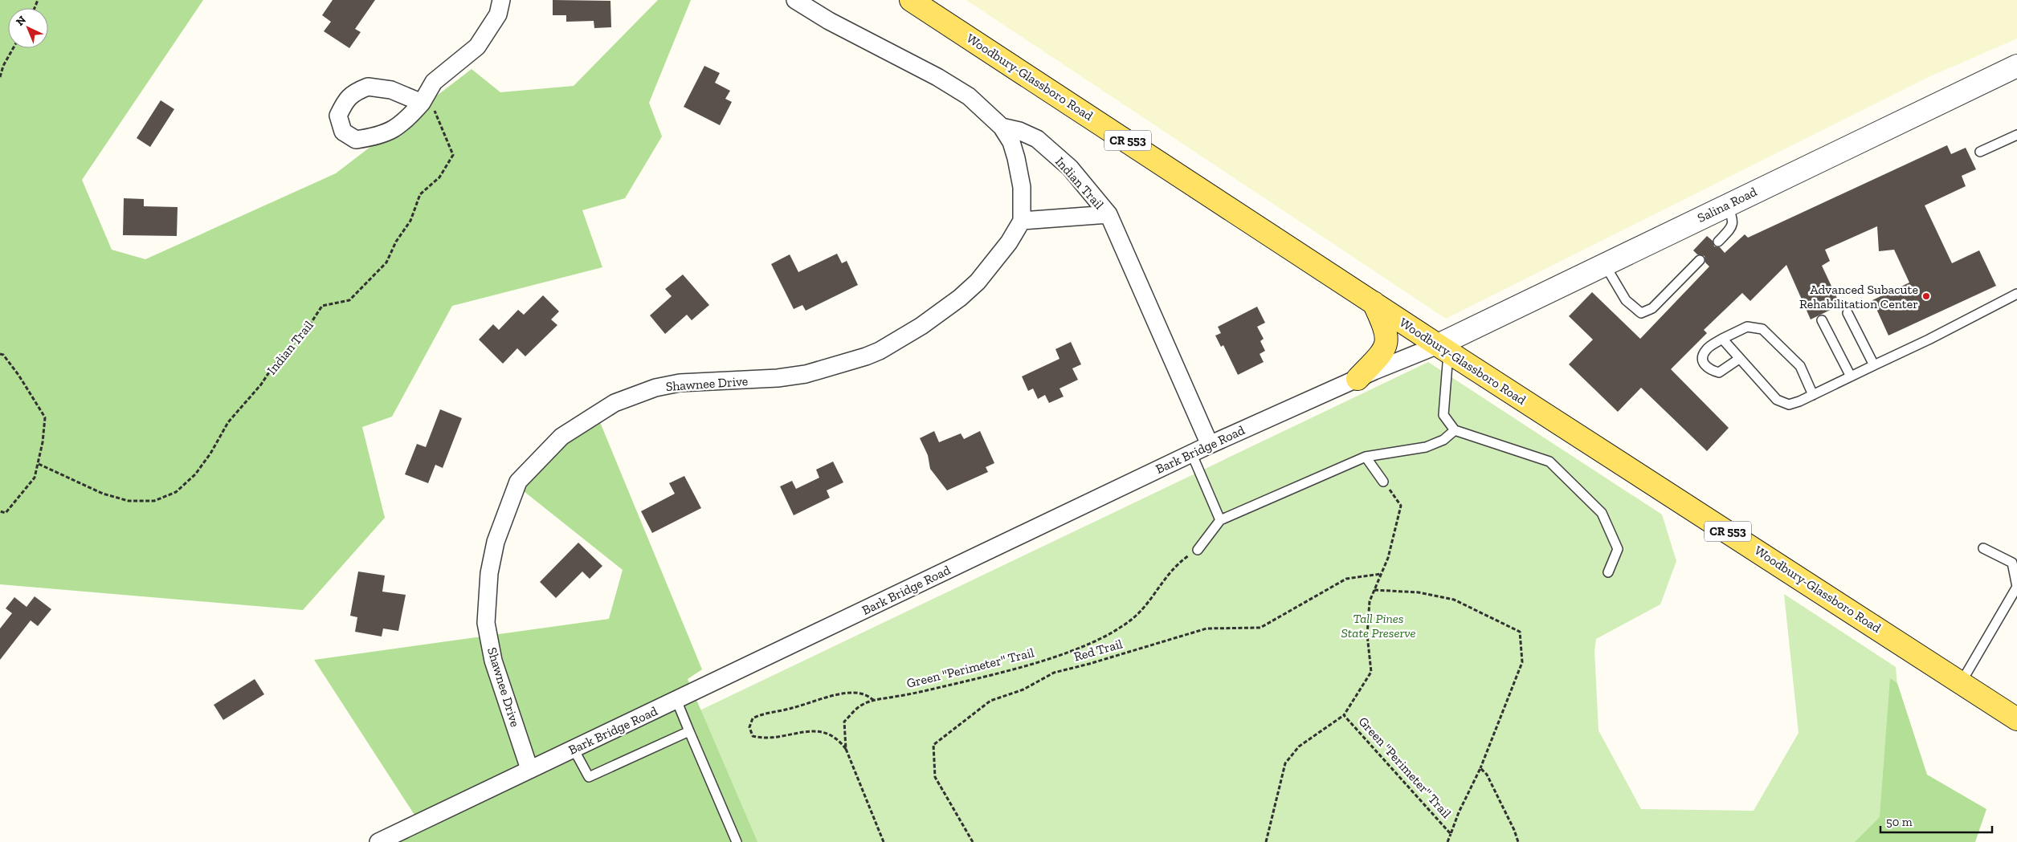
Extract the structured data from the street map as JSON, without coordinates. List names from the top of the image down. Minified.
{"streets":{"main road":["Woodbury-Glassboro Road","CR 553"],"street":["Indian Trail","Salina Road","Shawnee Drive","Bark Bridge Road"],"path":["Red Trail","Green \"Perimeter\" Trail"]},"crossings":[["Woodbury-Glassboro Road","Salina Road"],["Woodbury-Glassboro Road","Bark Bridge Road"],["Indian Trail","Bark Bridge Road"],["Salina Road","Bark Bridge Road"],["Shawnee Drive","Bark Bridge Road"],["Red Trail","Green \"Perimeter\" Trail"]],"parks":["Tall Pines State Preserve"],"places":["Advanced Subacute Rehabilitation Center"],"scale_bar":"50 m","north":"top left"}
